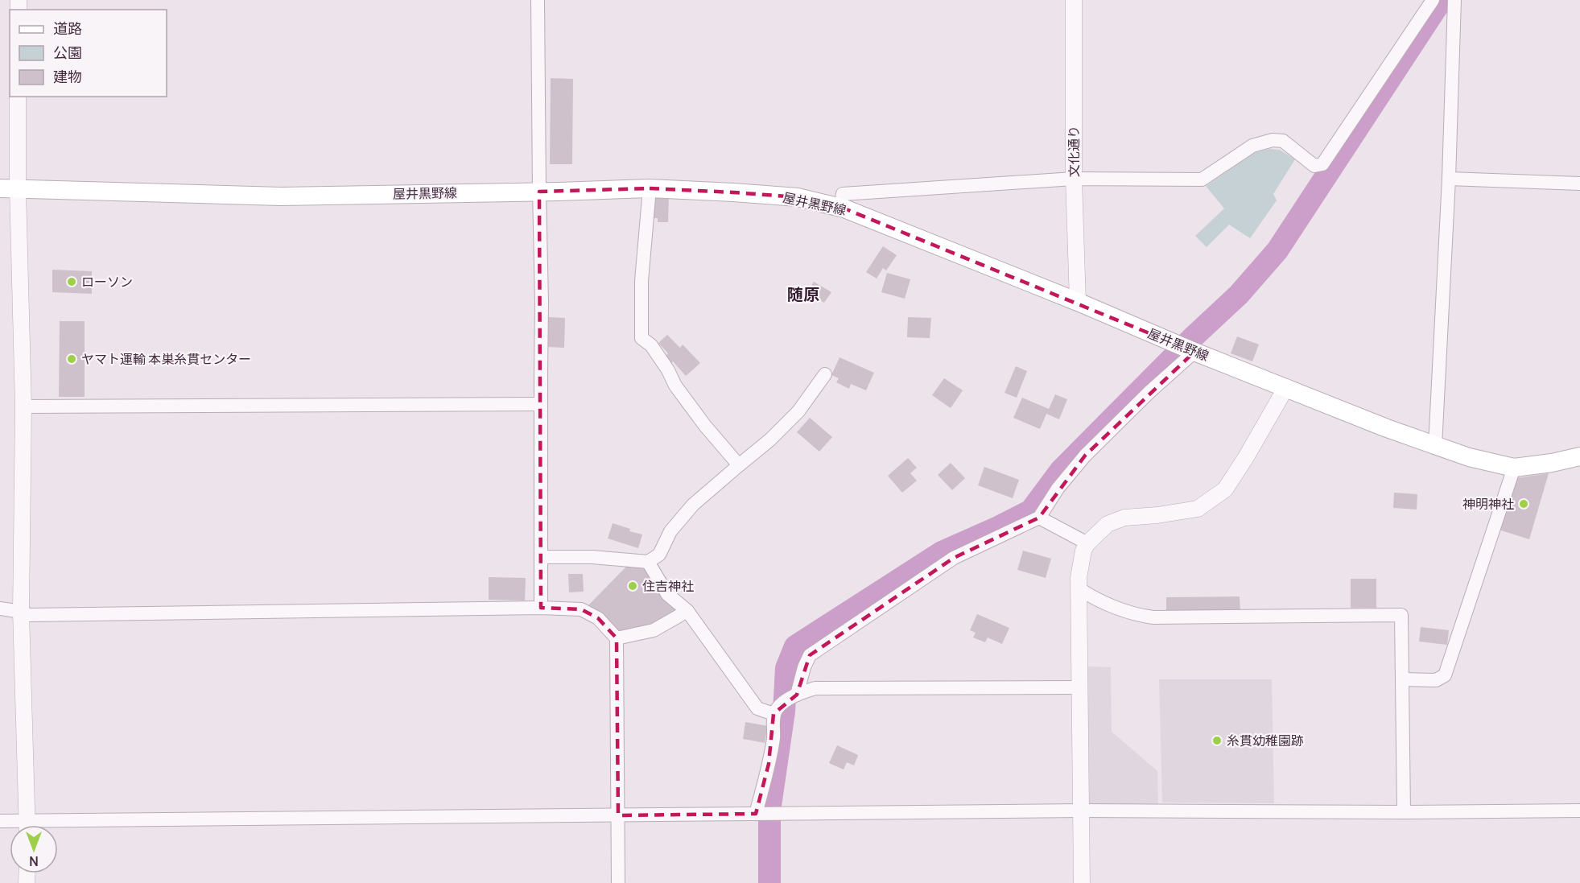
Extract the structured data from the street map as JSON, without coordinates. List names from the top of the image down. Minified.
{"streets":{"main road":["屋井黒野線"],"street":["文化通り"]},"crossings":[["文化通り","屋井黒野線"]],"districts":["随原"],"places":["ローソン","ヤマト運輸 本巣糸貫センター","神明神社","住吉神社","糸貫幼稚園跡"],"legend":["道路","公園","建物"],"north":"bottom"}
